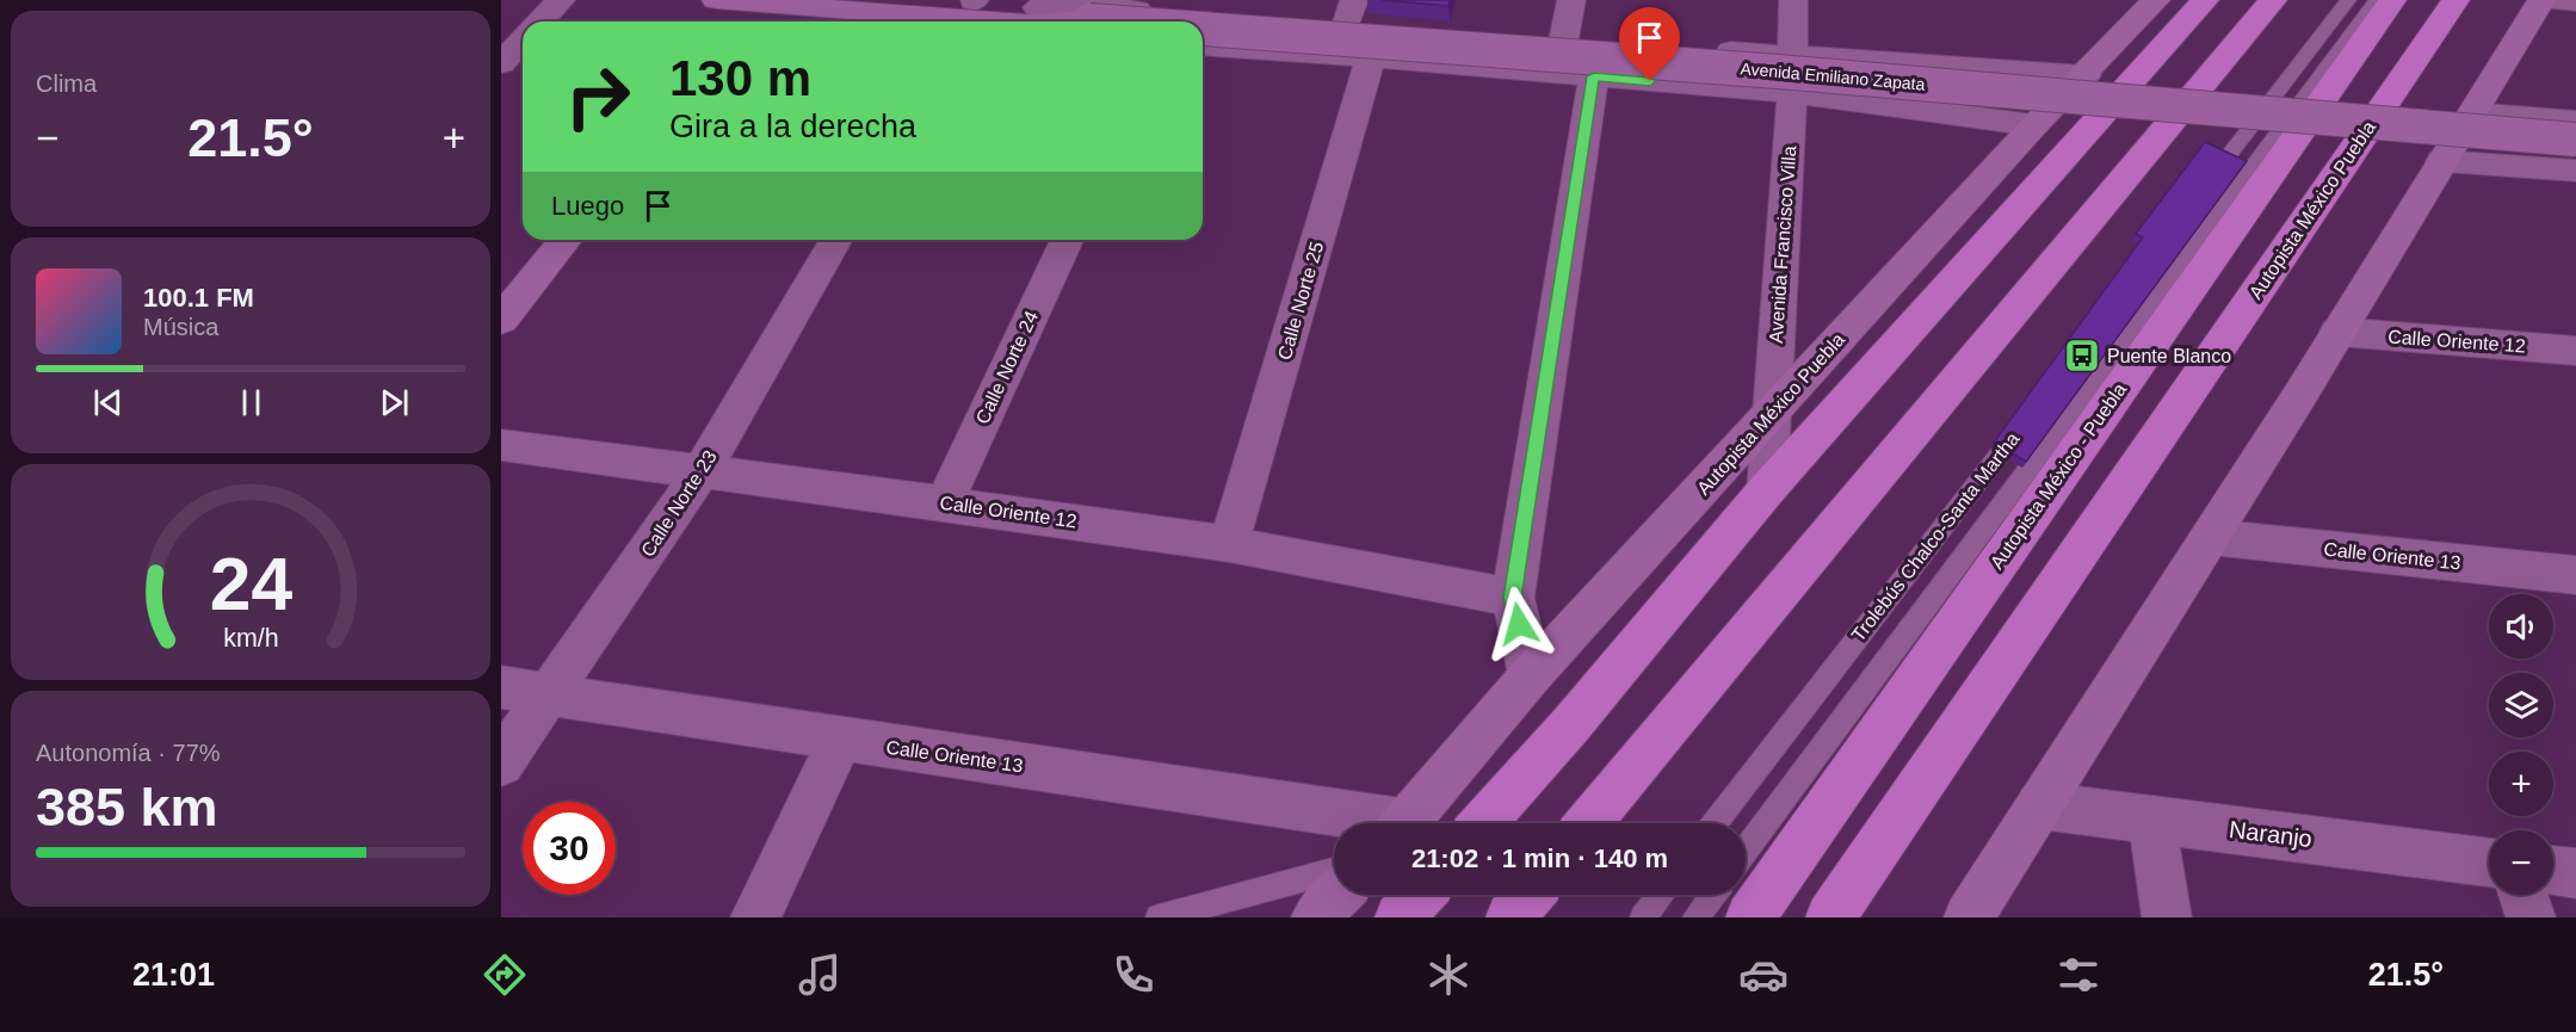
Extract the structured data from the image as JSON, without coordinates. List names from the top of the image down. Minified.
{"streets":{"highway":["Autopista México Puebla","Autopista México - Puebla"],"street":["Avenida Emiliano Zapata","Avenida Francisco Villa","Calle Norte 25","Calle Oriente 12","Calle Norte 24","Calle Norte 23","Calle Oriente 13","Naranjo"],"lane":["Trolebús Chalco-Santa Martha"]},"crossings":[["Autopista México Puebla","Avenida Francisco Villa"],["Calle Norte 25","Calle Oriente 12"],["Calle Oriente 12","Calle Norte 24"],["Calle Oriente 12","Calle Norte 23"],["Calle Norte 23","Calle Oriente 13"]],"places":{"bus stop":["Puente Blanco"]},"page":{"tile":["Clima",["Autonomía · 77%","385 km"]],"turn":["130 m","Gira a la derecha"],"heat":["−","21.5°","+"],"then":"Luego","song":["100.1 FM","Música"],"map_buttons":["+","−"],"limit":"30","trip":"21:02 · 1 min · 140 m","tabs":["21:01","21.5°"],"gauge":["24","km/h"]}}
